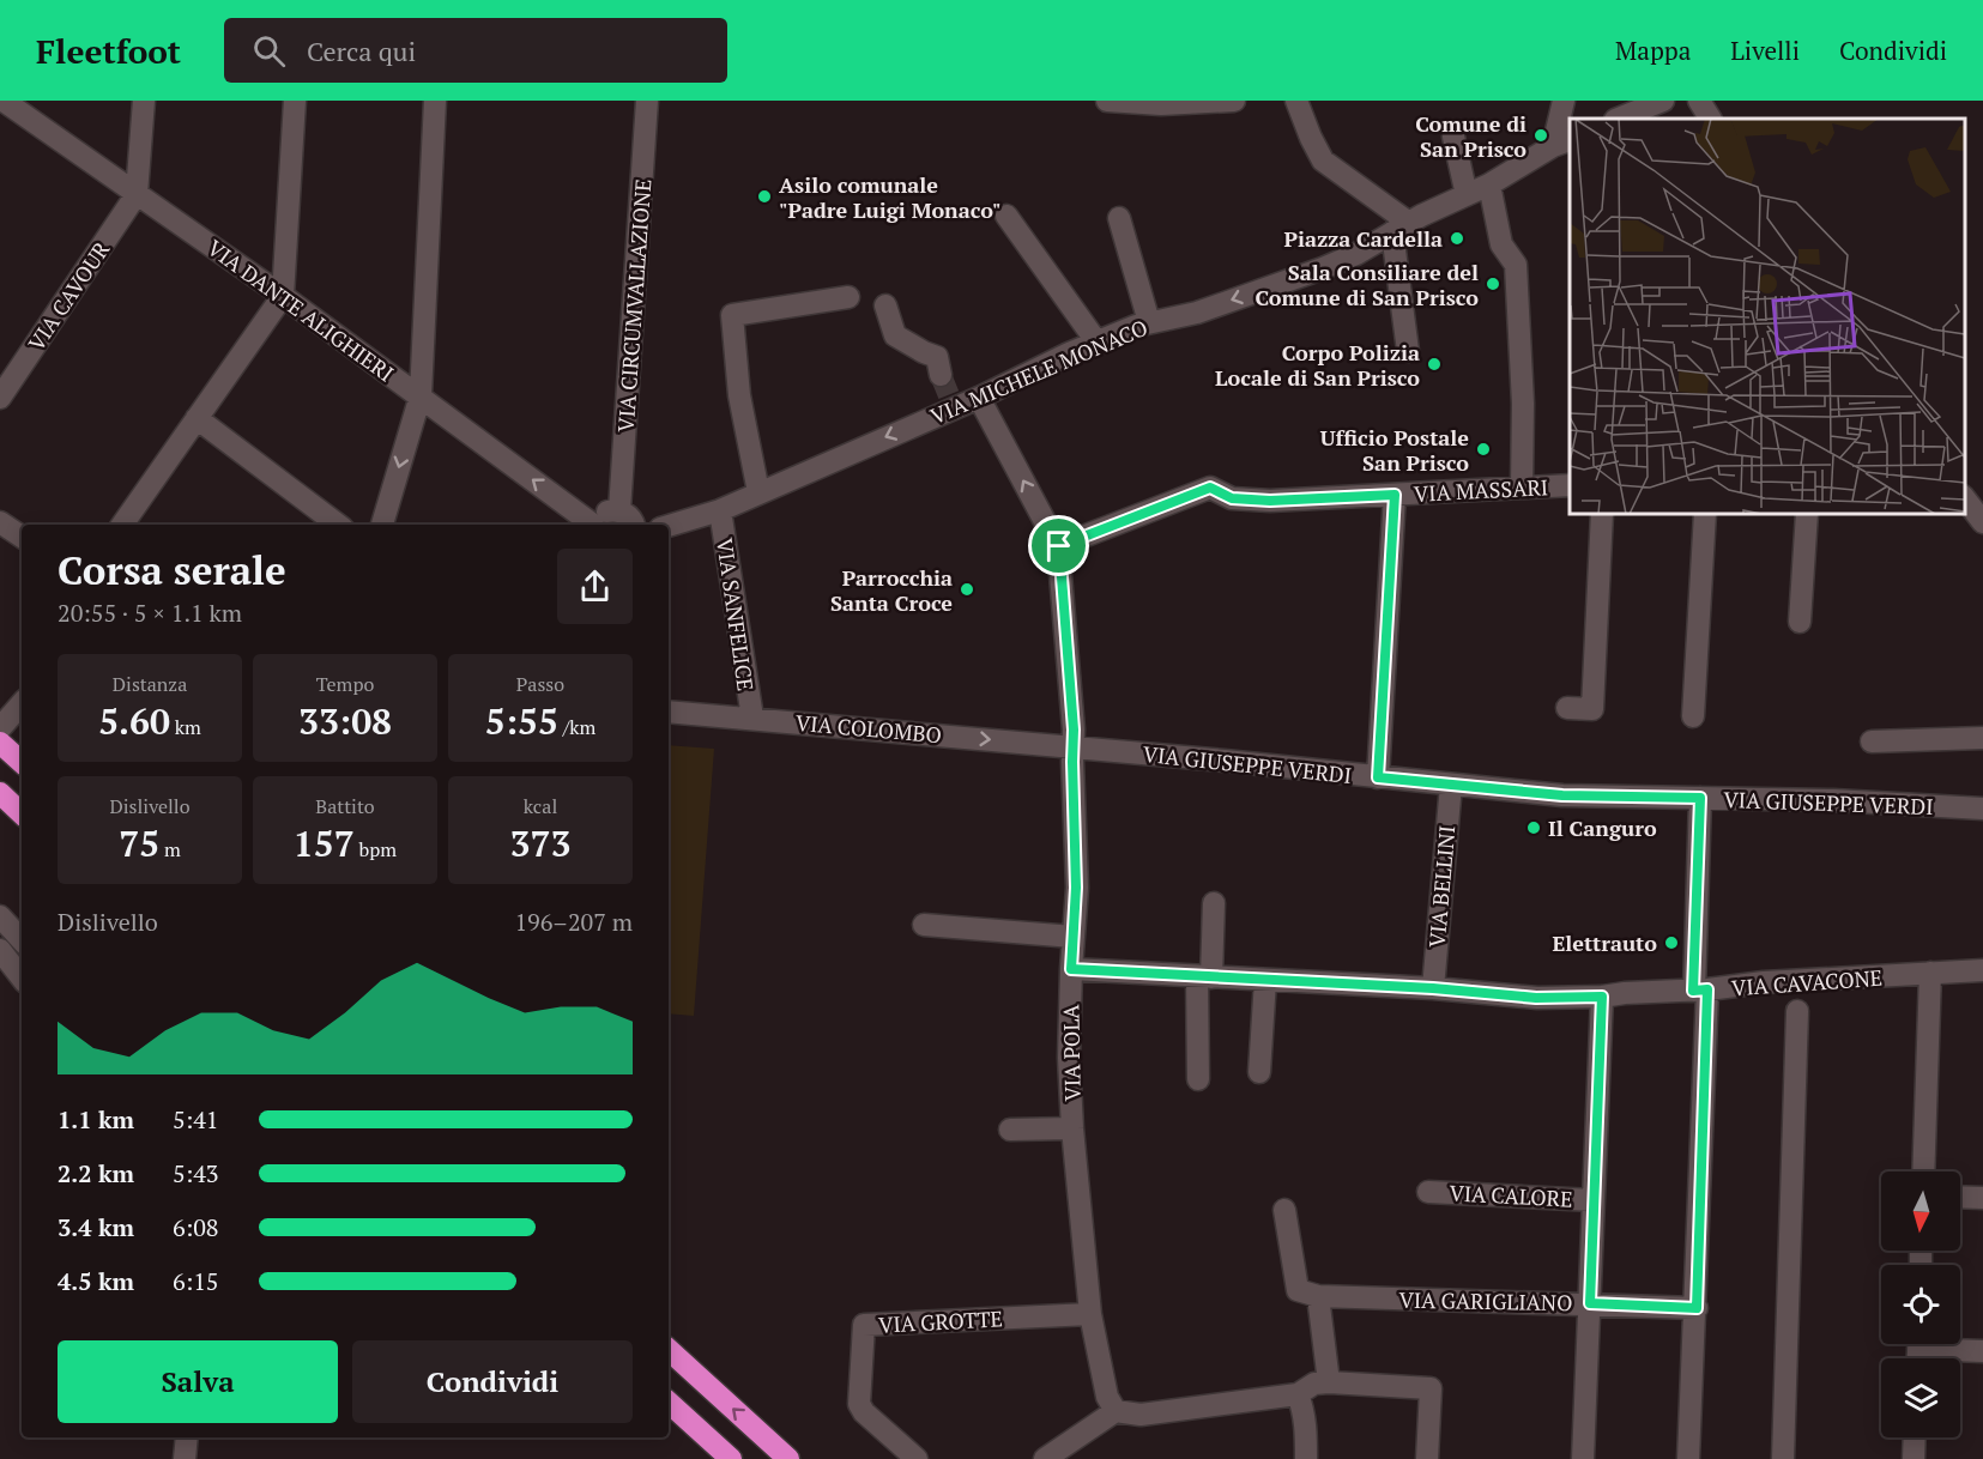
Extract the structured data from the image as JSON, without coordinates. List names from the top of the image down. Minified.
{"streets":{"street":["VIA CAVOUR","VIA CIRCUMVALLAZIONE","VIA DANTE ALIGHIERI","VIA MICHELE MONACO","VIA MASSARI","VIA SANFELICE","VIA COLOMBO","VIA GIUSEPPE VERDI","VIA BELLINI","VIA CAVACONE","VIA POLA","VIA CALORE","VIA GARIGLIANO","VIA GROTTE"]},"crossings":[["VIA CAVOUR","VIA DANTE ALIGHIERI"],["VIA MICHELE MONACO","VIA SANFELICE"],["VIA MICHELE MONACO","VIA POLA"],["VIA MASSARI","VIA POLA"],["VIA SANFELICE","VIA COLOMBO"],["VIA COLOMBO","VIA GIUSEPPE VERDI"],["VIA COLOMBO","VIA POLA"],["VIA GIUSEPPE VERDI","VIA BELLINI"],["VIA GIUSEPPE VERDI","VIA POLA"],["VIA BELLINI","VIA CAVACONE"],["VIA CAVACONE","VIA POLA"],["VIA POLA","VIA GROTTE"]],"one_way":["VIA MICHELE MONACO"],"places":["Comune di San Prisco","Asilo comunale \"Padre Luigi Monaco\"","Piazza Cardella","Sala Consiliare del Comune di San Prisco","Corpo Polizia Locale di San Prisco","Ufficio Postale San Prisco","Parrocchia Santa Croce","Il Canguro","Elettrauto"],"north":"bottom","page":{"header":"Fleetfoot","search":"Cerca qui","nav":["Mappa","Livelli","Condividi"],"heading":["Corsa serale","20:55 · 5 × 1.1 km"],"stats":[["Distanza","5.60 km"],["Tempo","33:08"],["Passo","5:55 /km"],["Dislivello","75 m"],["Battito","157 bpm"],["kcal","373"]],"chart":["Dislivello","196–207 m"],"list":[{"name":"1.1 km","note":"5:41"},{"name":"2.2 km","note":"5:43"},{"name":"3.4 km","note":"6:08"},{"name":"4.5 km","note":"6:15"}],"buttons":["Salva","Condividi"]}}
